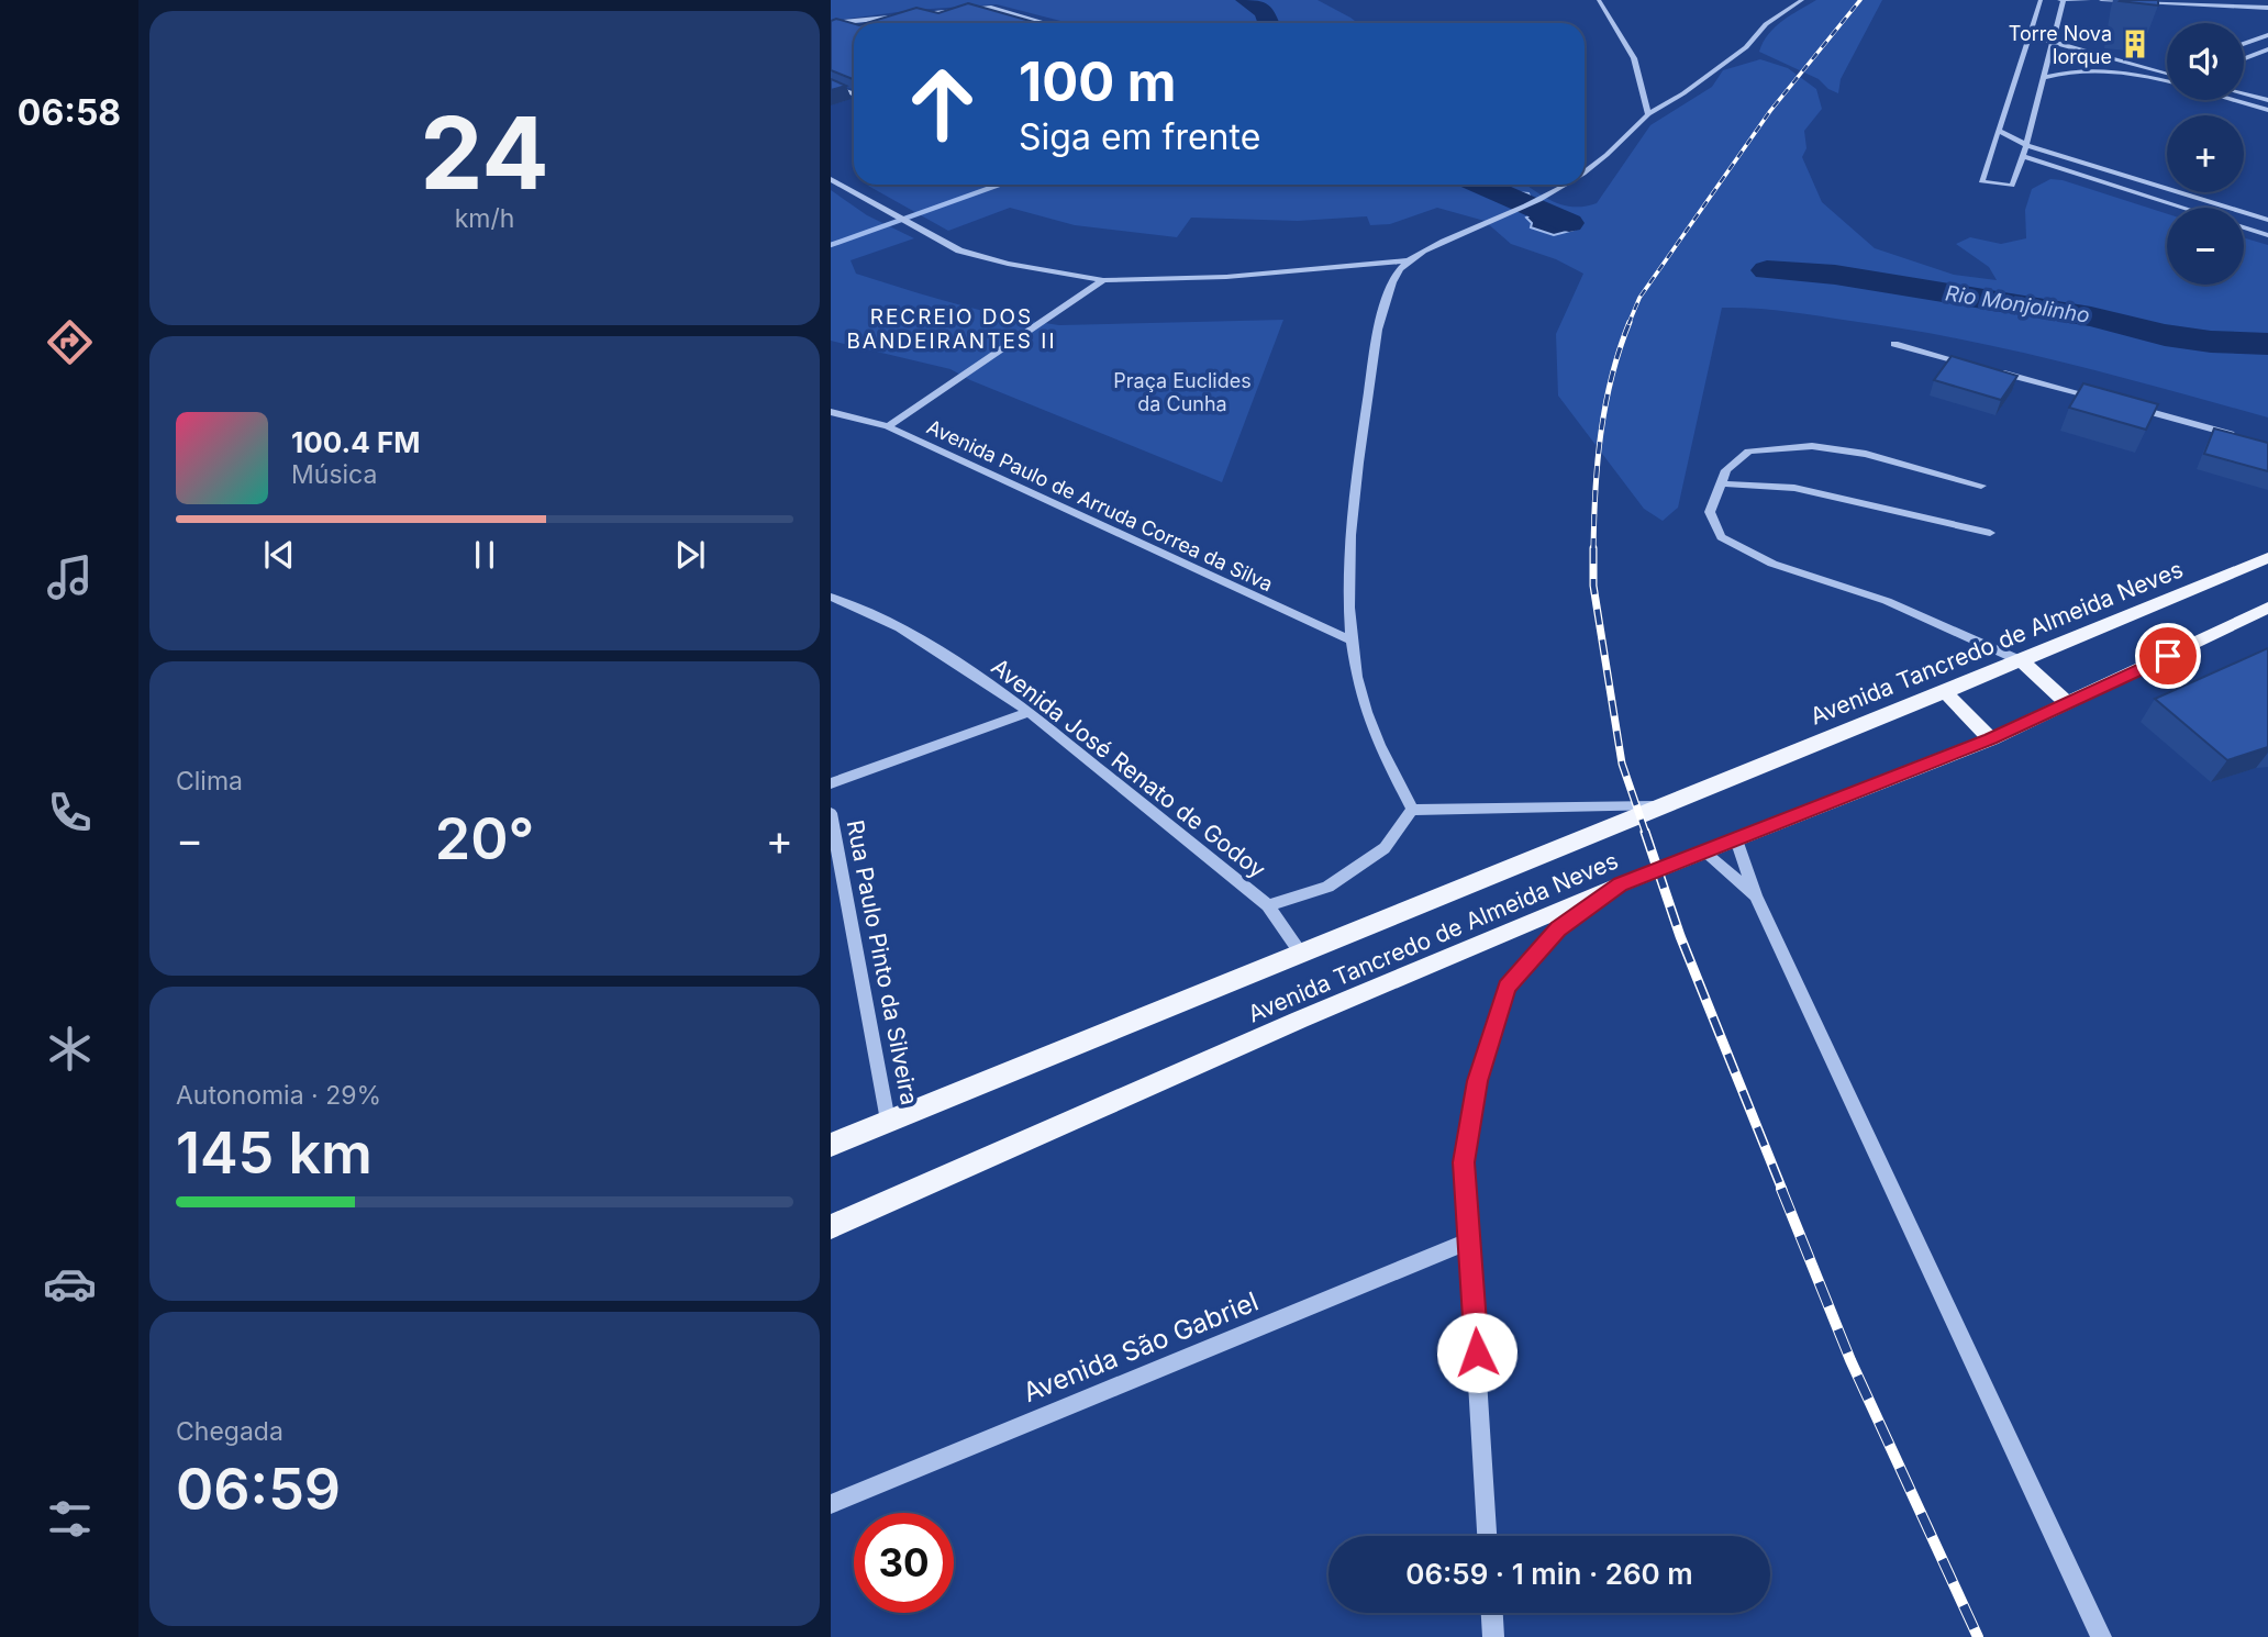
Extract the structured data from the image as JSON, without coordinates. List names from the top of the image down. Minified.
{"streets":{"main road":["Avenida Tancredo de Almeida Neves"],"street":["Avenida Paulo de Arruda Correa da Silva","Avenida José Renato de Godoy","Rua Paulo Pinto da Silveira","Avenida São Gabriel"]},"crossings":[["Avenida Tancredo de Almeida Neves","Avenida José Renato de Godoy"],["Avenida Tancredo de Almeida Neves","Rua Paulo Pinto da Silveira"]],"districts":["RECREIO DOS BANDEIRANTES II"],"water":["Rio Monjolinho"],"parks":["Praça Euclides da Cunha"],"places":{"building":["Torre Nova Iorque"]},"page":{"tabs":"06:58","tile":[["24","km/h"],"Clima",["Autonomia · 29%","145 km"],["Chegada","06:59"]],"map_buttons":["+","−"],"turn":["100 m","Siga em frente"],"song":["100.4 FM","Música"],"heat":["−","20°","+"],"limit":"30","trip":"06:59 · 1 min · 260 m"}}
